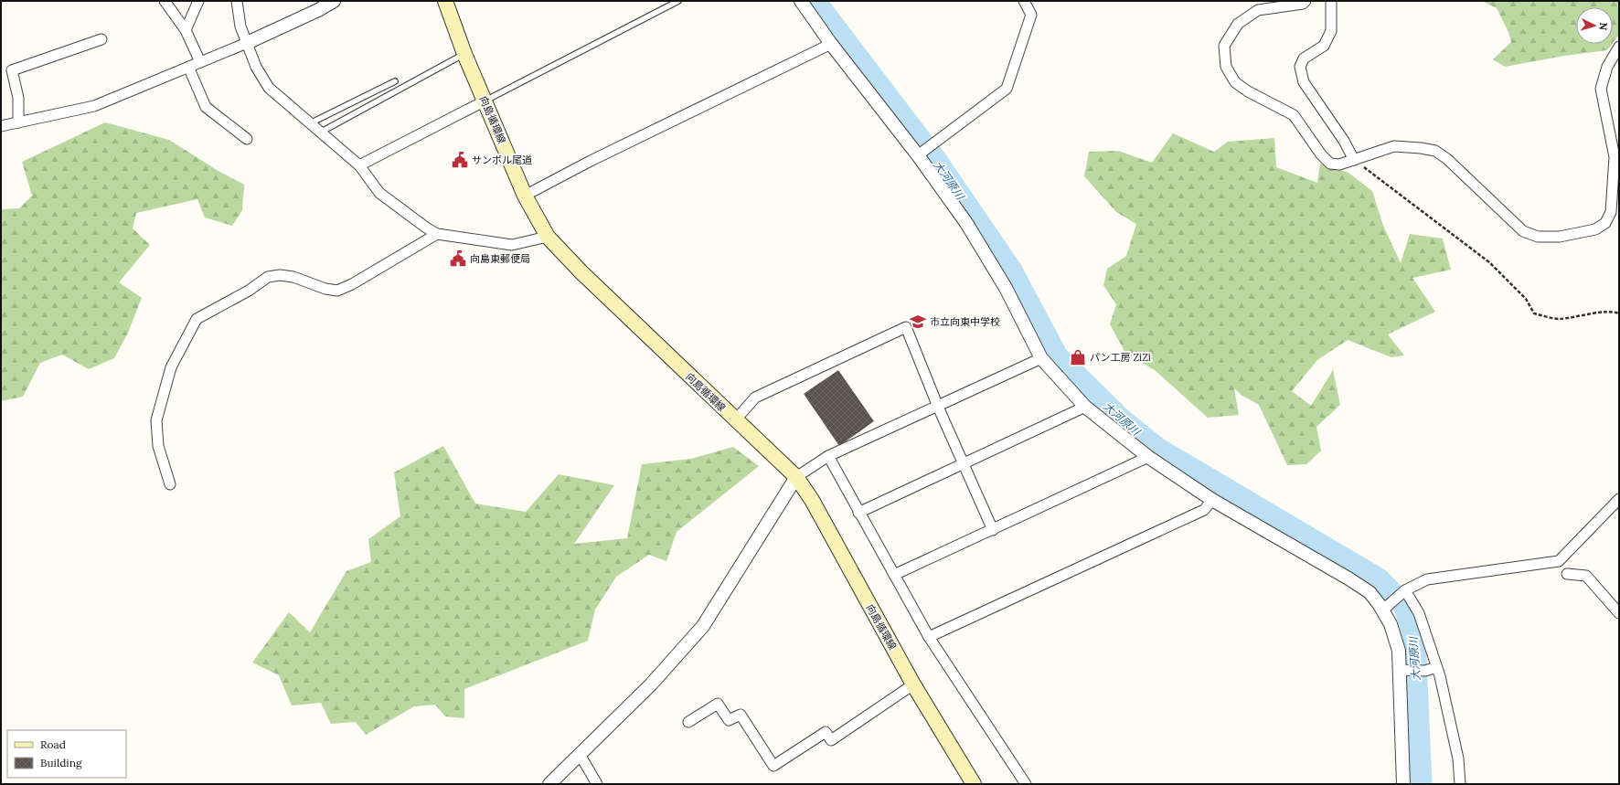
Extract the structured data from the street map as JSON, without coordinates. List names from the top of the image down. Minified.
{"streets":{"main road":["向島循環線"]},"water":["大河原川"],"places":{"public building":["サンボル尾道","向島東郵便局"],"school or university":["市立向東中学校"],"shop":["パン工房 ZiZi"]},"legend":["Road","Building"],"north":"right"}
